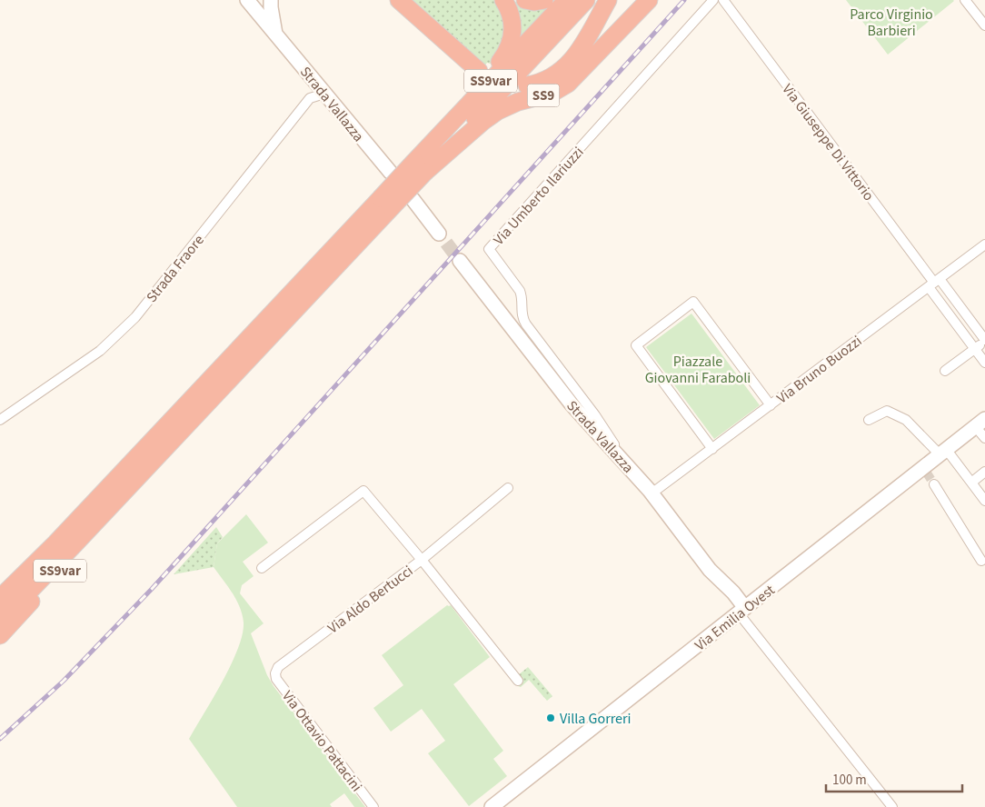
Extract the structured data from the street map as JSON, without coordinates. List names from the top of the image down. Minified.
{"streets":{"highway":["SS9var","SS9"],"street":["Strada Vallazza","Via Giuseppe Di Vittorio","Via Umberto Ilariuzzi","Strada Fraore","Via Bruno Buozzi","Via Aldo Bertucci","Via Emilia Ovest","Via Ottavio Pattacini"]},"crossings":[["SS9var","SS9"],["Strada Vallazza","Via Umberto Ilariuzzi"],["Strada Vallazza","Strada Fraore"],["Strada Vallazza","Via Bruno Buozzi"],["Strada Vallazza","Via Emilia Ovest"],["Via Giuseppe Di Vittorio","Via Bruno Buozzi"],["Via Aldo Bertucci","Via Ottavio Pattacini"]],"parks":["Parco Virginio Barbieri","Piazzale Giovanni Faraboli"],"places":["Villa Gorreri"],"scale_bar":"100 m"}
